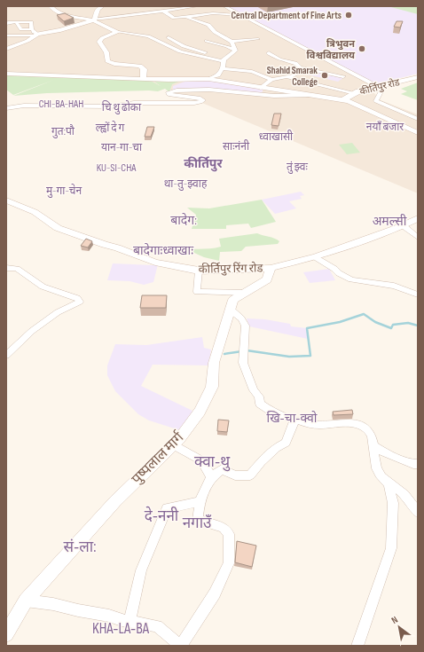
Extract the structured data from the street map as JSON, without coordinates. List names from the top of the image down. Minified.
{"streets":{"street":["कीर्तिपुर रोड","कीर्तिपुर रिंग रोड","पुष्पलाल मार्ग"]},"crossings":[["कीर्तिपुर रिंग रोड","पुष्पलाल मार्ग"]],"districts":["CHI-BA-HAH","चि थु ढोका","नयाँ बजार","ल्ह्वों दे ग","गुत:पौ","ध्वाखासी","साःनंनी","यान-गा-चा","कीर्तिपुर","तुं झ्वः","KU-SI-CHA","था-तु-झ्वाह","मु-गा-चेन","बादेग:","अमल्सी","बादेगाःध्वाखाः","खि-चा-क्वो","क्वा-थु","दे-ननी","नगाउँ","सं-ला:","KHA-LA-BA"],"places":["Central Department of Fine Arts","त्रिभुवन विश्वविद्यालय","Shahid Smarak College"],"north":"top left"}
